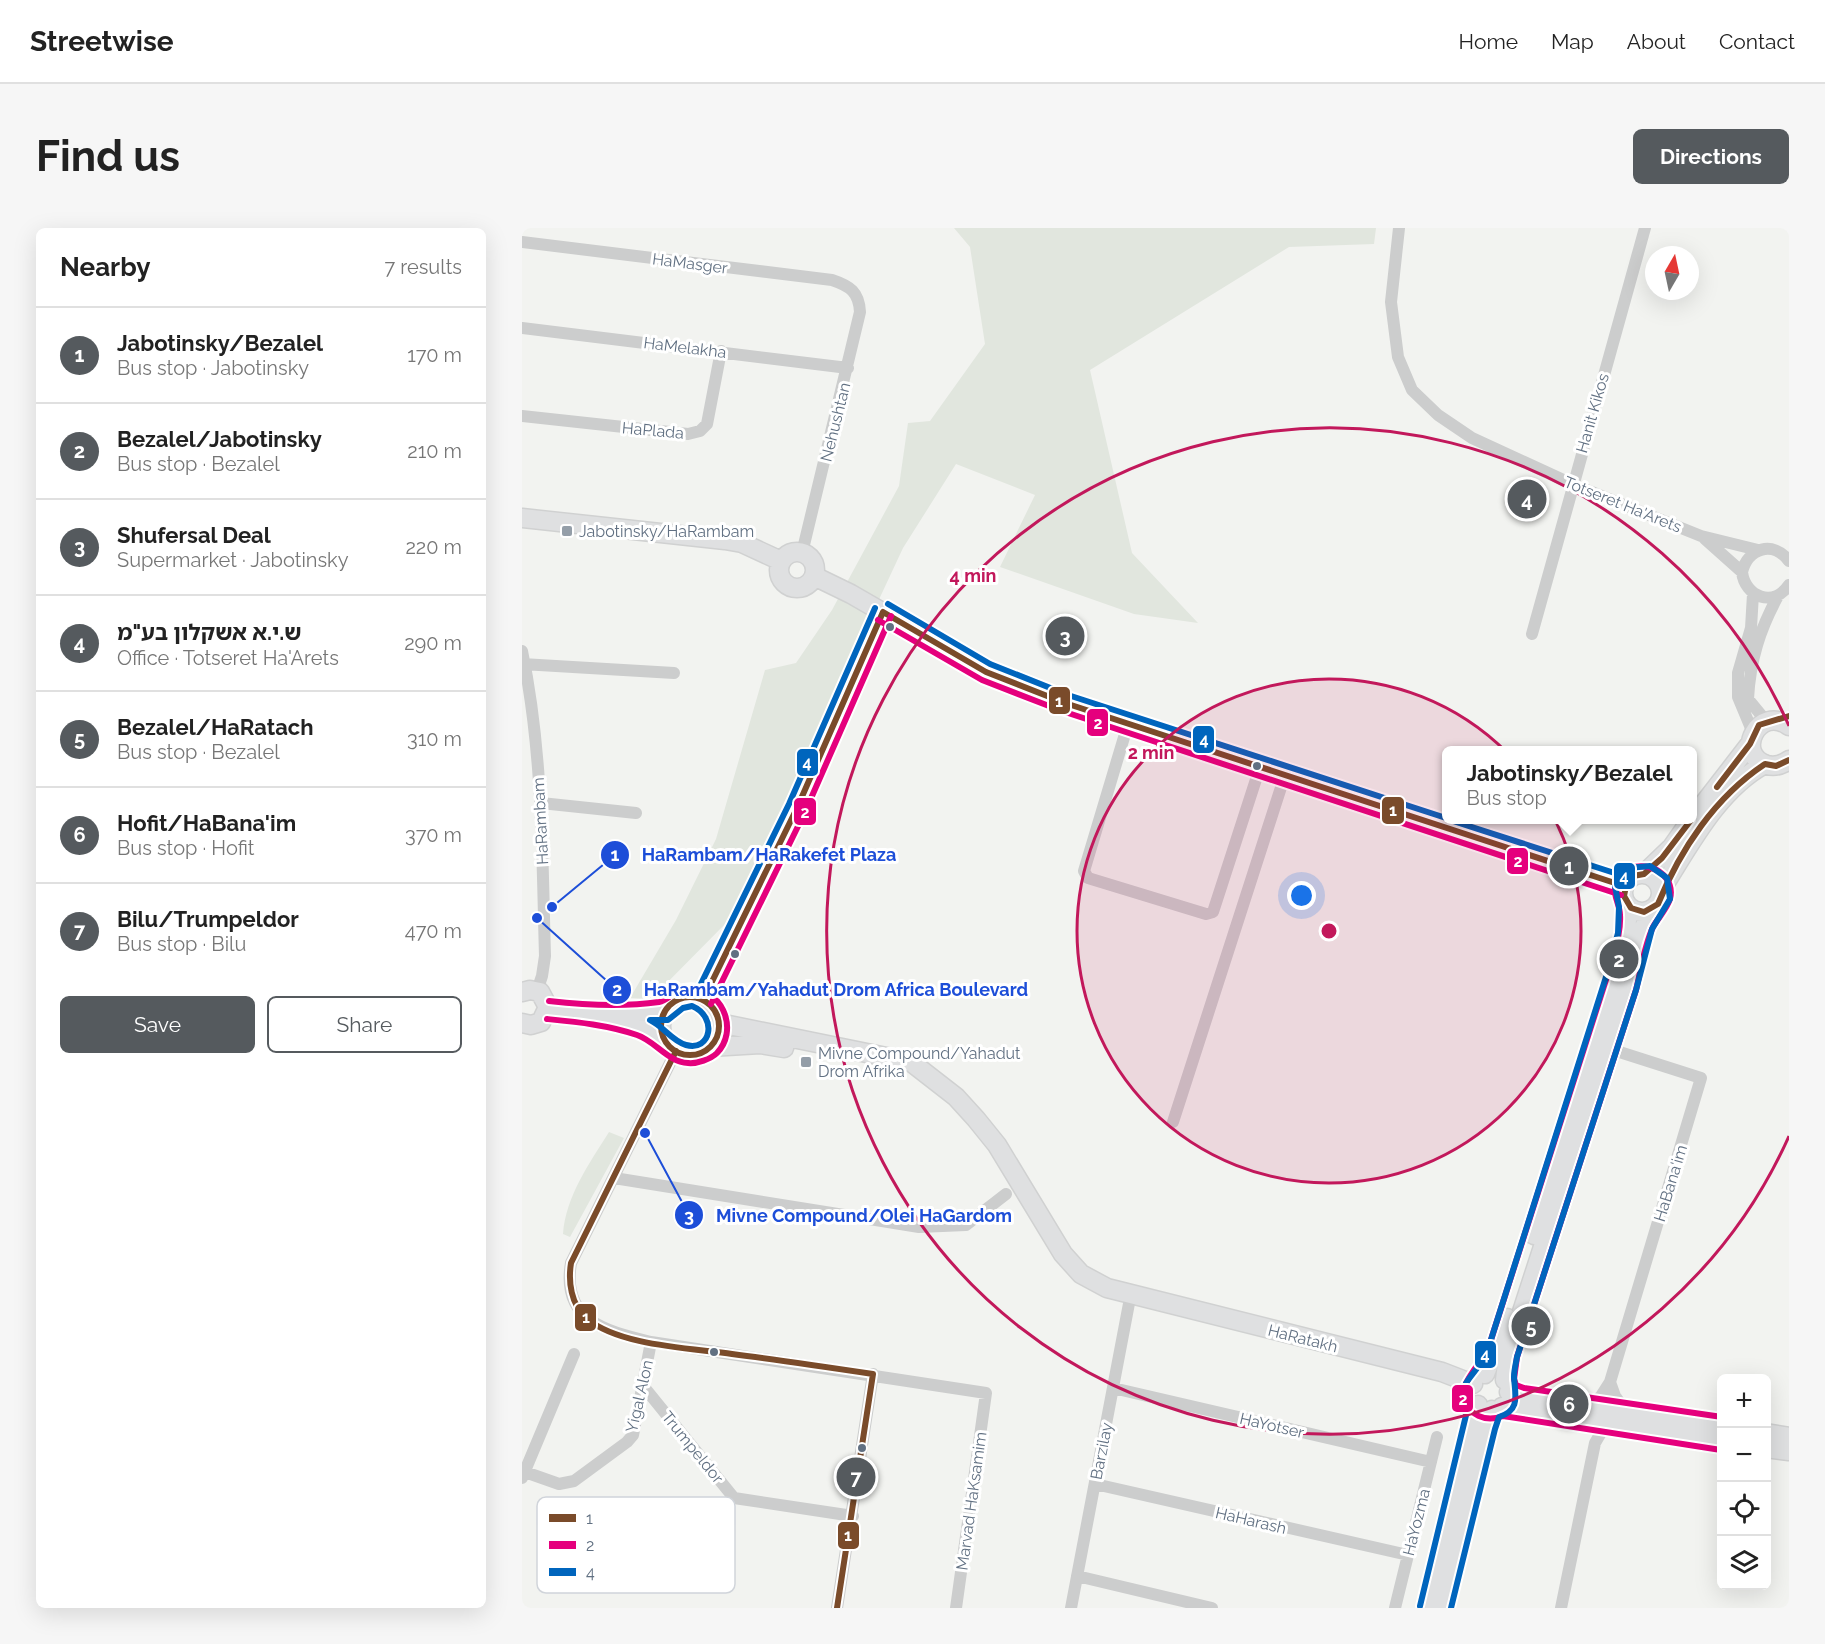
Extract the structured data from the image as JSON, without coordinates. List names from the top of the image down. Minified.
{"streets":{"street":["HaMasger","HaMelakha","Hanit Kikos","Nehushtan","HaPlada","Totseret Ha'Arets","HaRambam","HaBana'im","HaRatakh","Yigal Alon","HaYotser","Trumpeldor","Barzilay","Marvad HaKsamim","HaHarash","HaYozma"]},"crossings":[["HaMasger","Nehushtan"],["HaMelakha","Nehushtan"],["HaMelakha","HaPlada"],["Hanit Kikos","Totseret Ha'Arets"],["HaBana'im","HaRatakh"],["HaRatakh","Barzilay"],["Yigal Alon","Trumpeldor"],["HaYotser","Barzilay"],["HaYotser","HaYozma"],["Barzilay","HaHarash"],["HaHarash","HaYozma"]],"places":{"transit":["Jabotinsky/HaRambam","Mivne Compound/Yahadut Drom Afrika"],"other":["HaRambam/HaRakefet Plaza","HaRambam/Yahadut Drom Africa Boulevard","Mivne Compound/Olei HaGardom"]},"lines":["transit line 4","transit line 1","transit line 2"],"legend":["1","2","4"],"north":"top","page":{"header":"Streetwise","nav":["Home","Map","About","Contact"],"buttons":["Directions",["Save","Share"]],"title":"Find us","heading":["Nearby","7 results"],"list":[{"mark":"1","name":"Jabotinsky/Bezalel","note":"Bus stop · Jabotinsky","value":"170 m"},{"mark":"2","name":"Bezalel/Jabotinsky","note":"Bus stop · Bezalel","value":"210 m"},{"mark":"3","name":"Shufersal Deal","note":"Supermarket · Jabotinsky","value":"220 m"},{"mark":"4","name":"ש.י.א אשקלון בע\"מ","note":"Office · Totseret Ha'Arets","value":"290 m"},{"mark":"5","name":"Bezalel/HaRatach","note":"Bus stop · Bezalel","value":"310 m"},{"mark":"6","name":"Hofit/HaBana'im","note":"Bus stop · Hofit","value":"370 m"},{"mark":"7","name":"Bilu/Trumpeldor","note":"Bus stop · Bilu","value":"470 m"}],"pins":["4","3","1","2","5","6","7"],"popup":["Jabotinsky/Bezalel","Bus stop"],"map_buttons":["+","−"]},"rings":["4 min","2 min"]}
